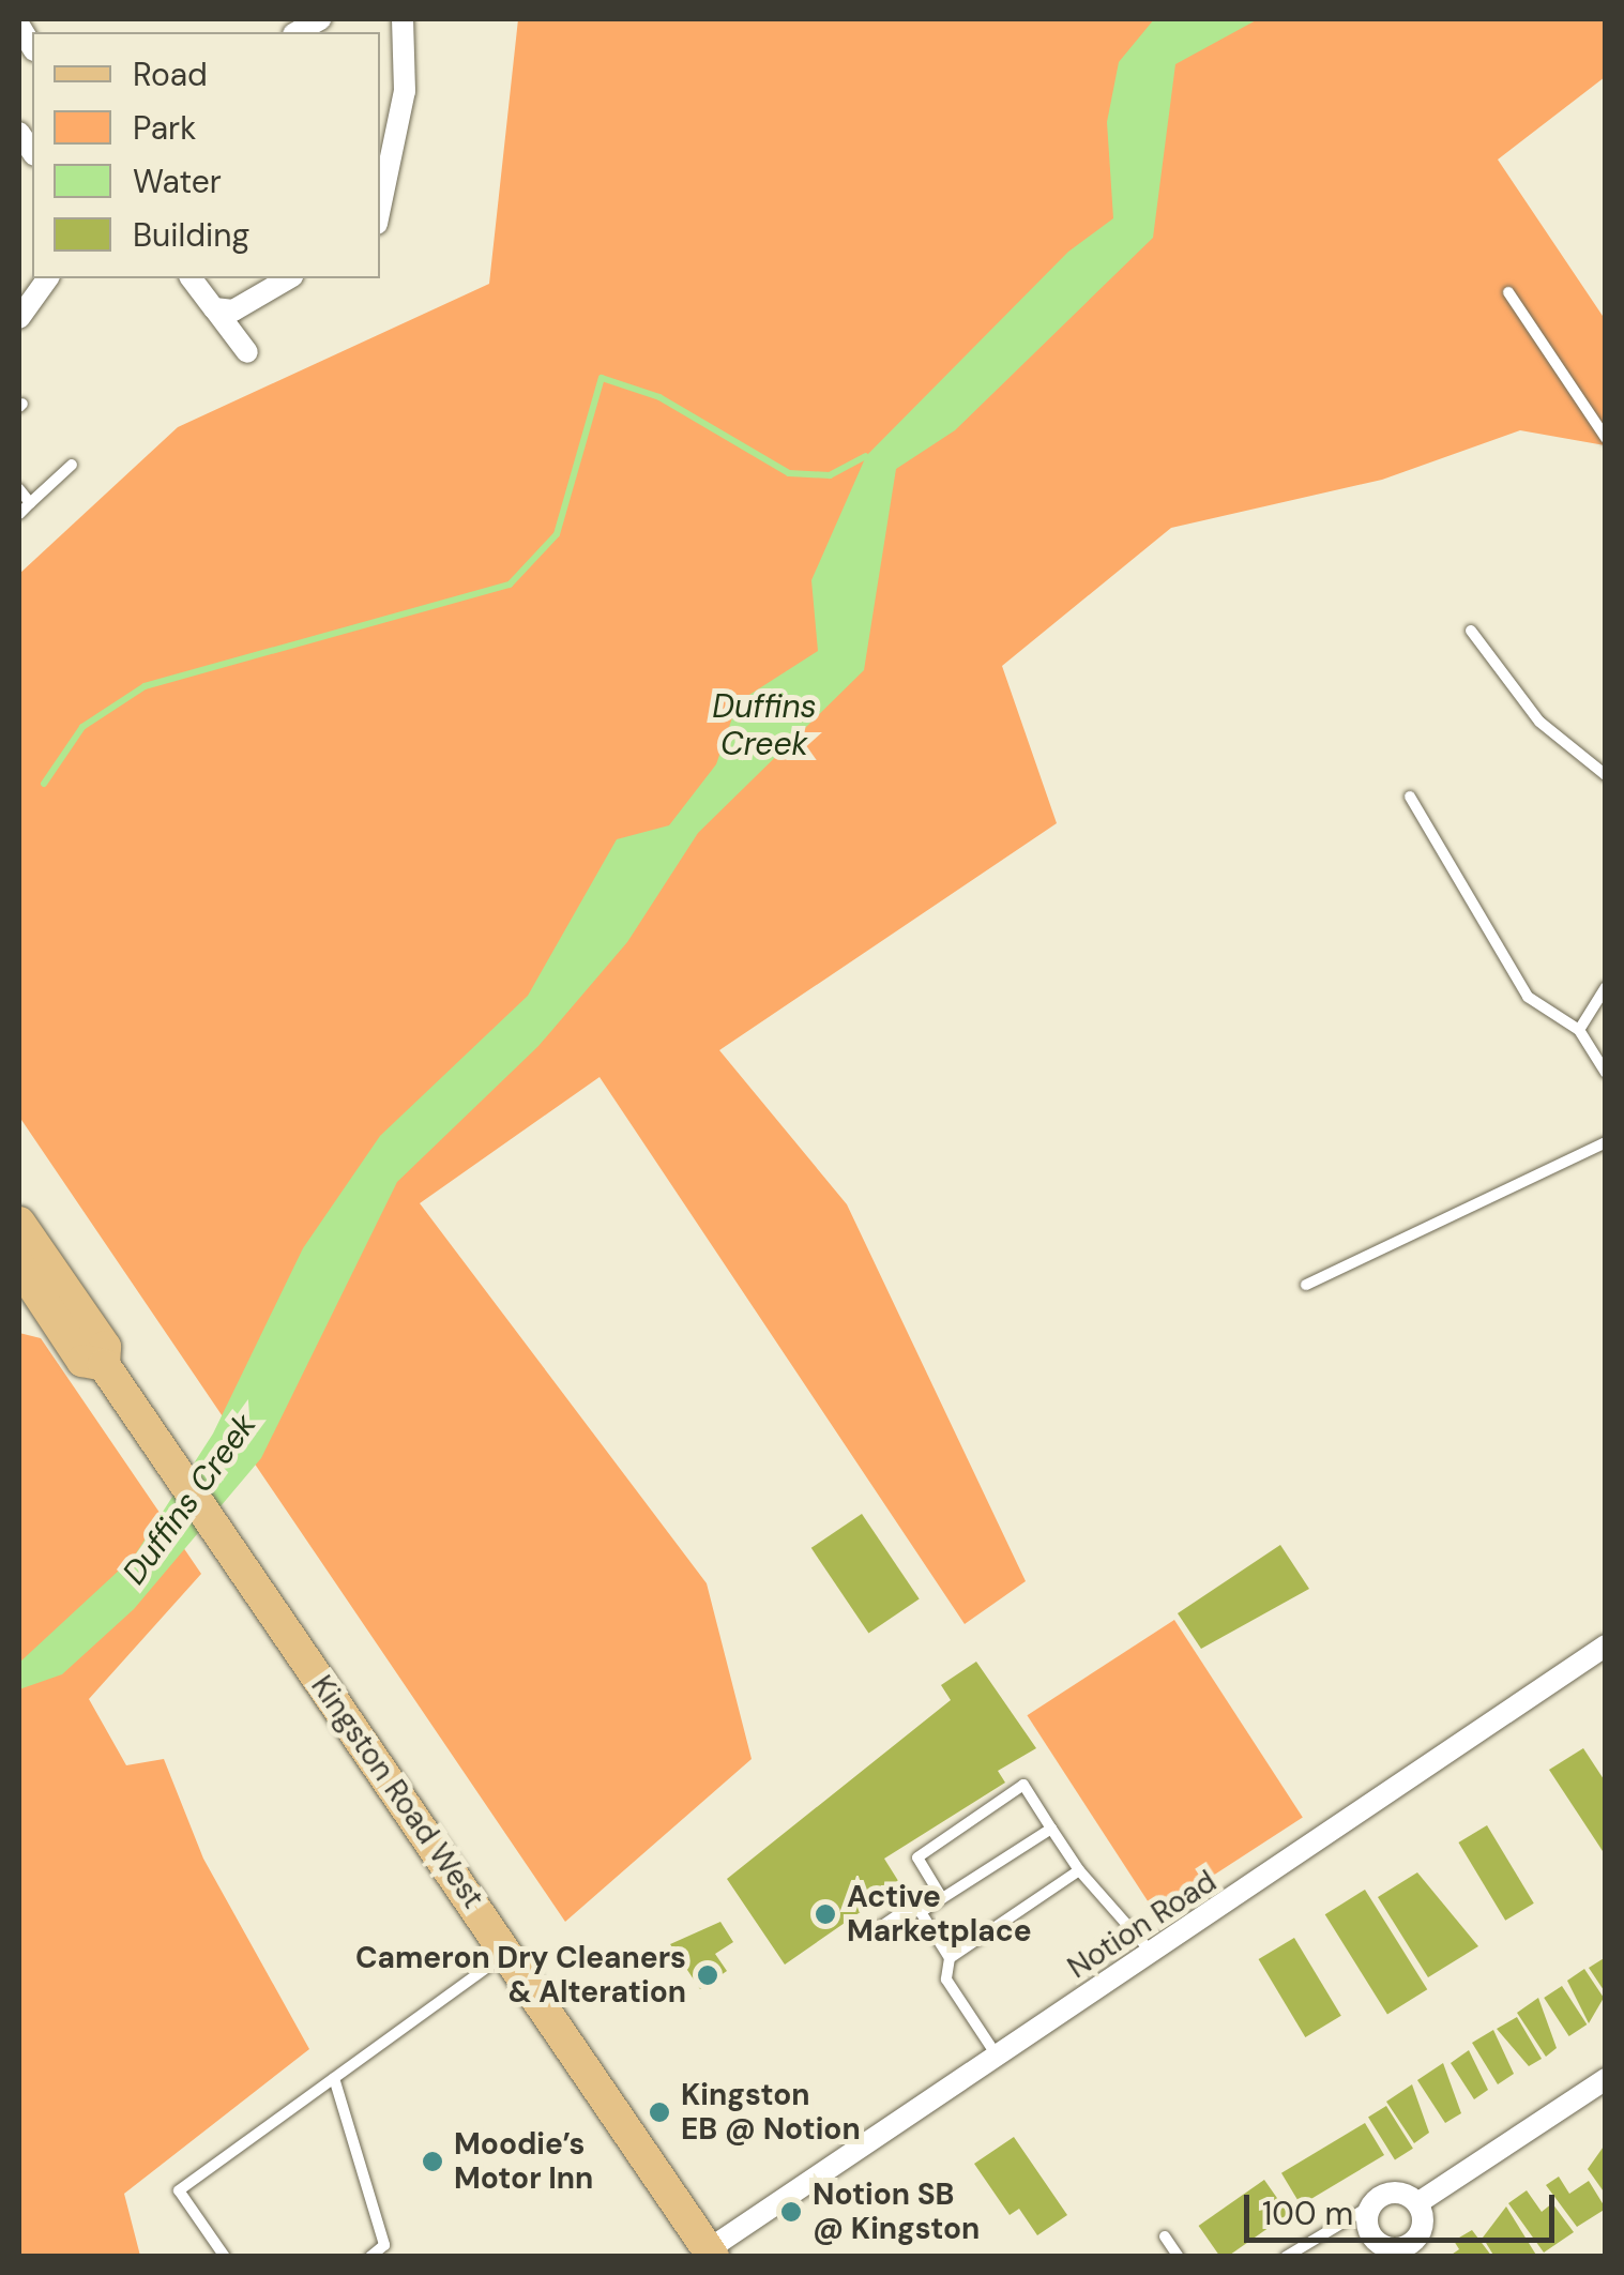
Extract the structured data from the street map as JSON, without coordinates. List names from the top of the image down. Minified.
{"streets":{"main road":["Kingston Road West"],"street":["Notion Road"]},"crossings":[["Kingston Road West","Notion Road"]],"water":["Duffins Creek"],"places":["Active Marketplace","Cameron Dry Cleaners & Alteration","Kingston EB @ Notion","Moodie’s Motor Inn","Notion SB @ Kingston"],"legend":["Road","Park","Water","Building"],"scale_bar":"100 m"}
